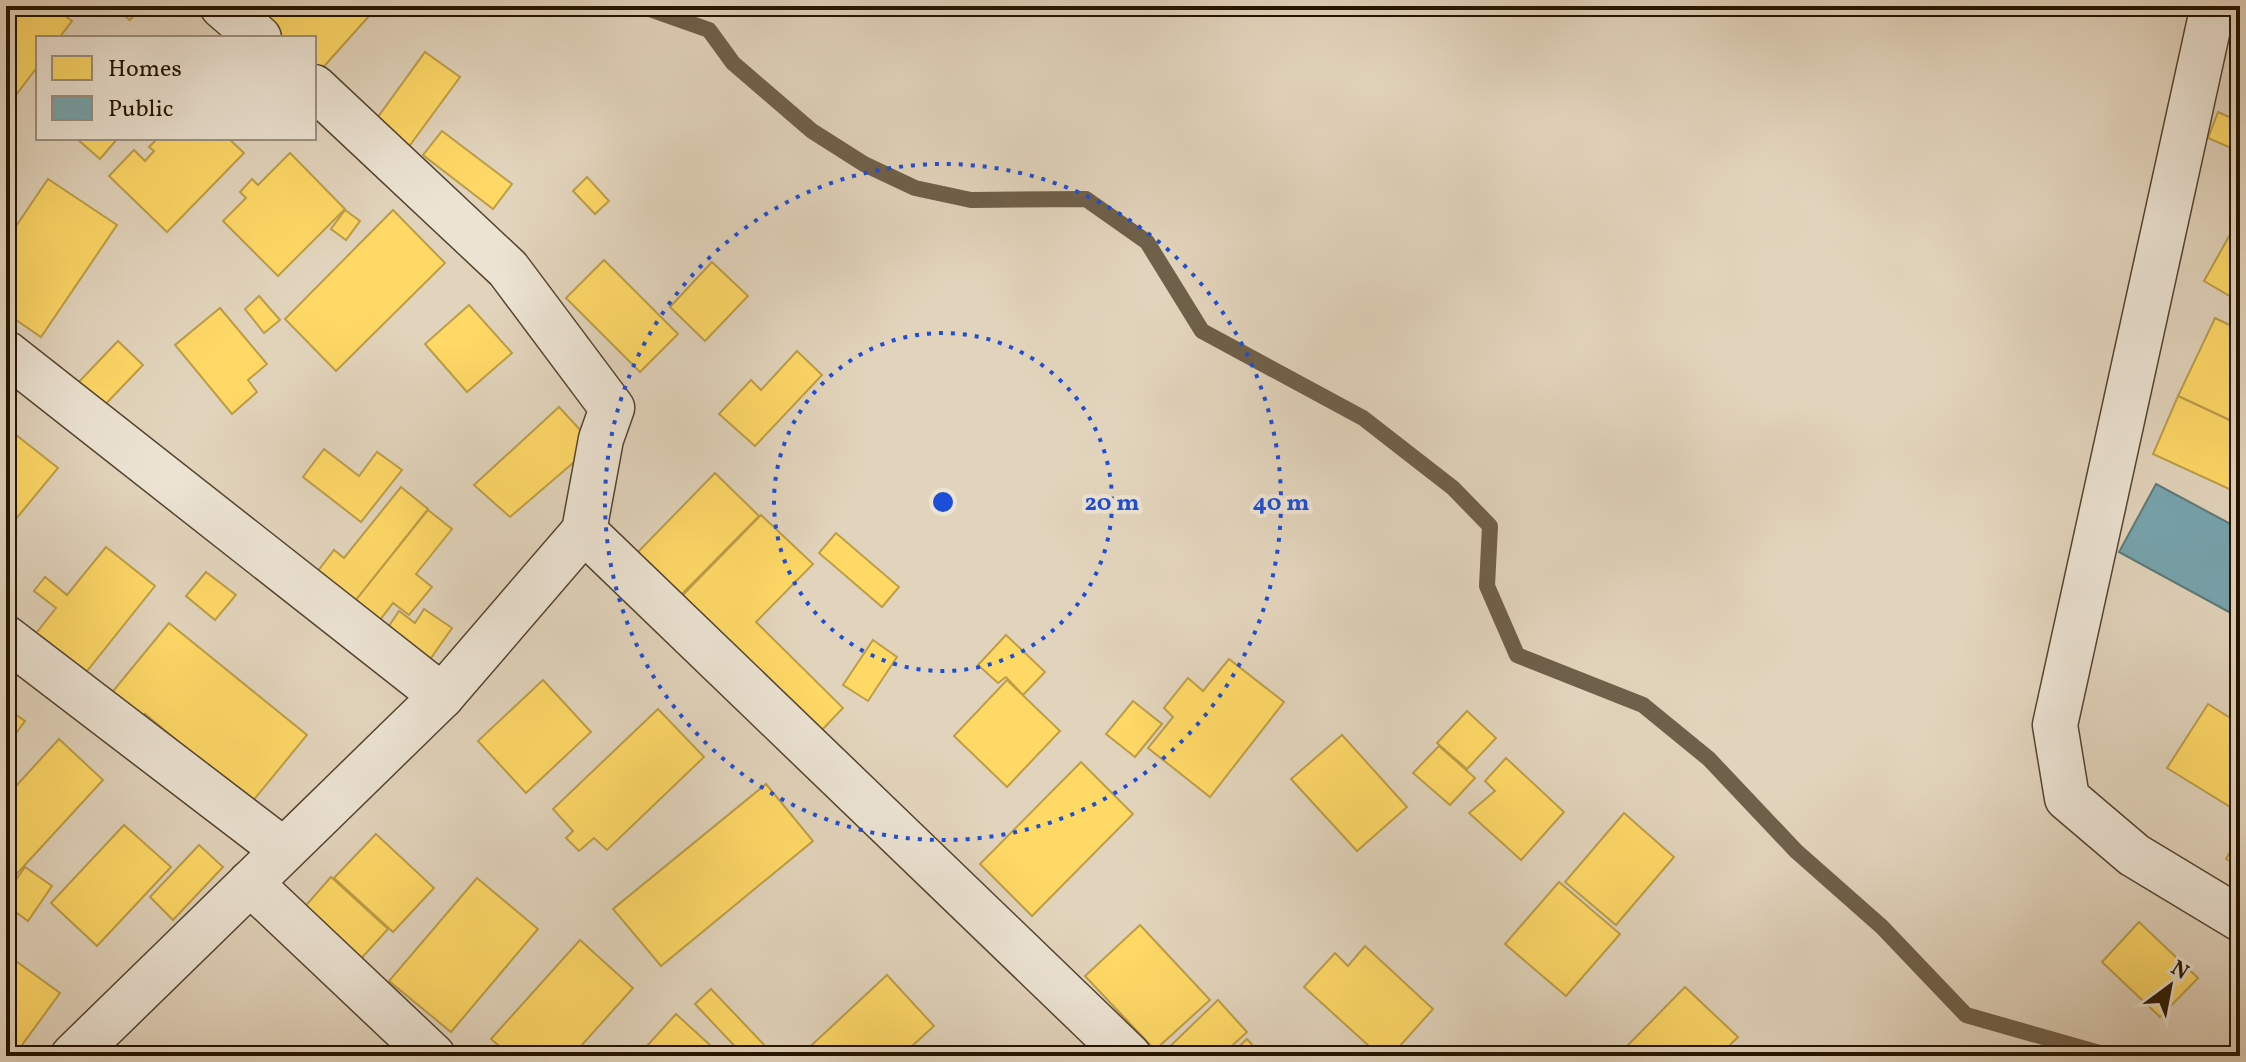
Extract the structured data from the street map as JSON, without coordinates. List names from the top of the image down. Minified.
{"legend":["Homes","Public"],"north":"top right","rings":["20 m","40 m"]}
